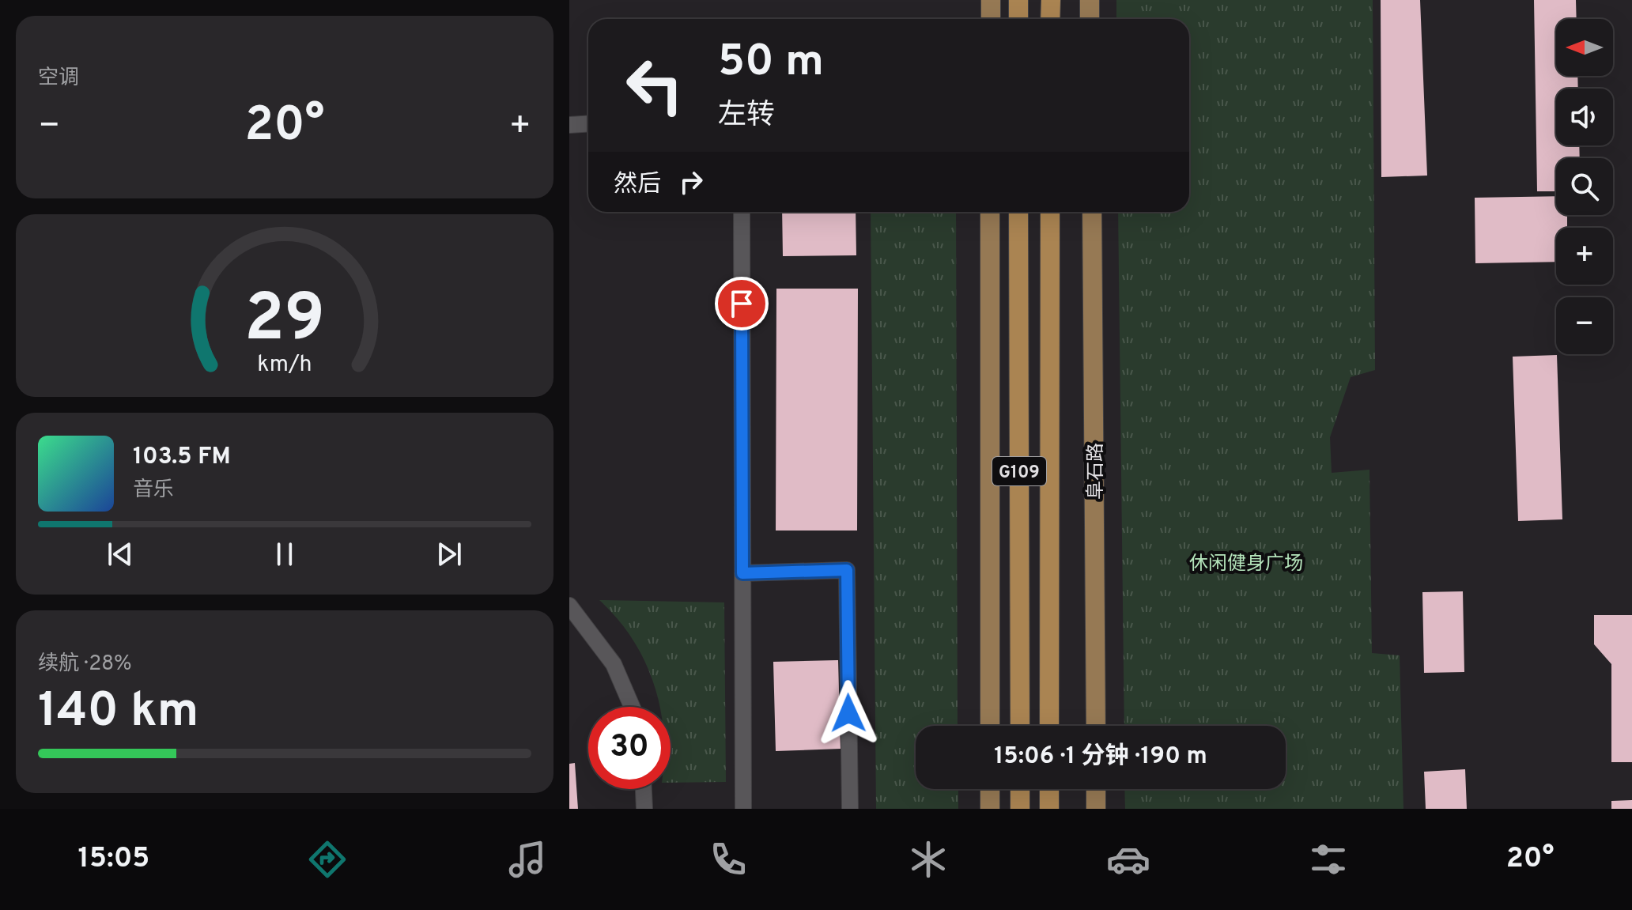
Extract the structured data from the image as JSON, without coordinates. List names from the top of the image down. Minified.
{"streets":{"highway":["G109"],"main road":["阜石路"]},"parks":["休闲健身广场"],"north":"left","page":{"tile":["空调",["续航 · 28%","140 km"]],"map_buttons":["+","−"],"turn":["50 m","左转"],"heat":["−","20°","+"],"then":"然后","song":["103.5 FM","音乐"],"limit":"30","trip":"15:06 · 1 分钟 · 190 m","tabs":["15:05","20°"],"gauge":["29","km/h"]}}
